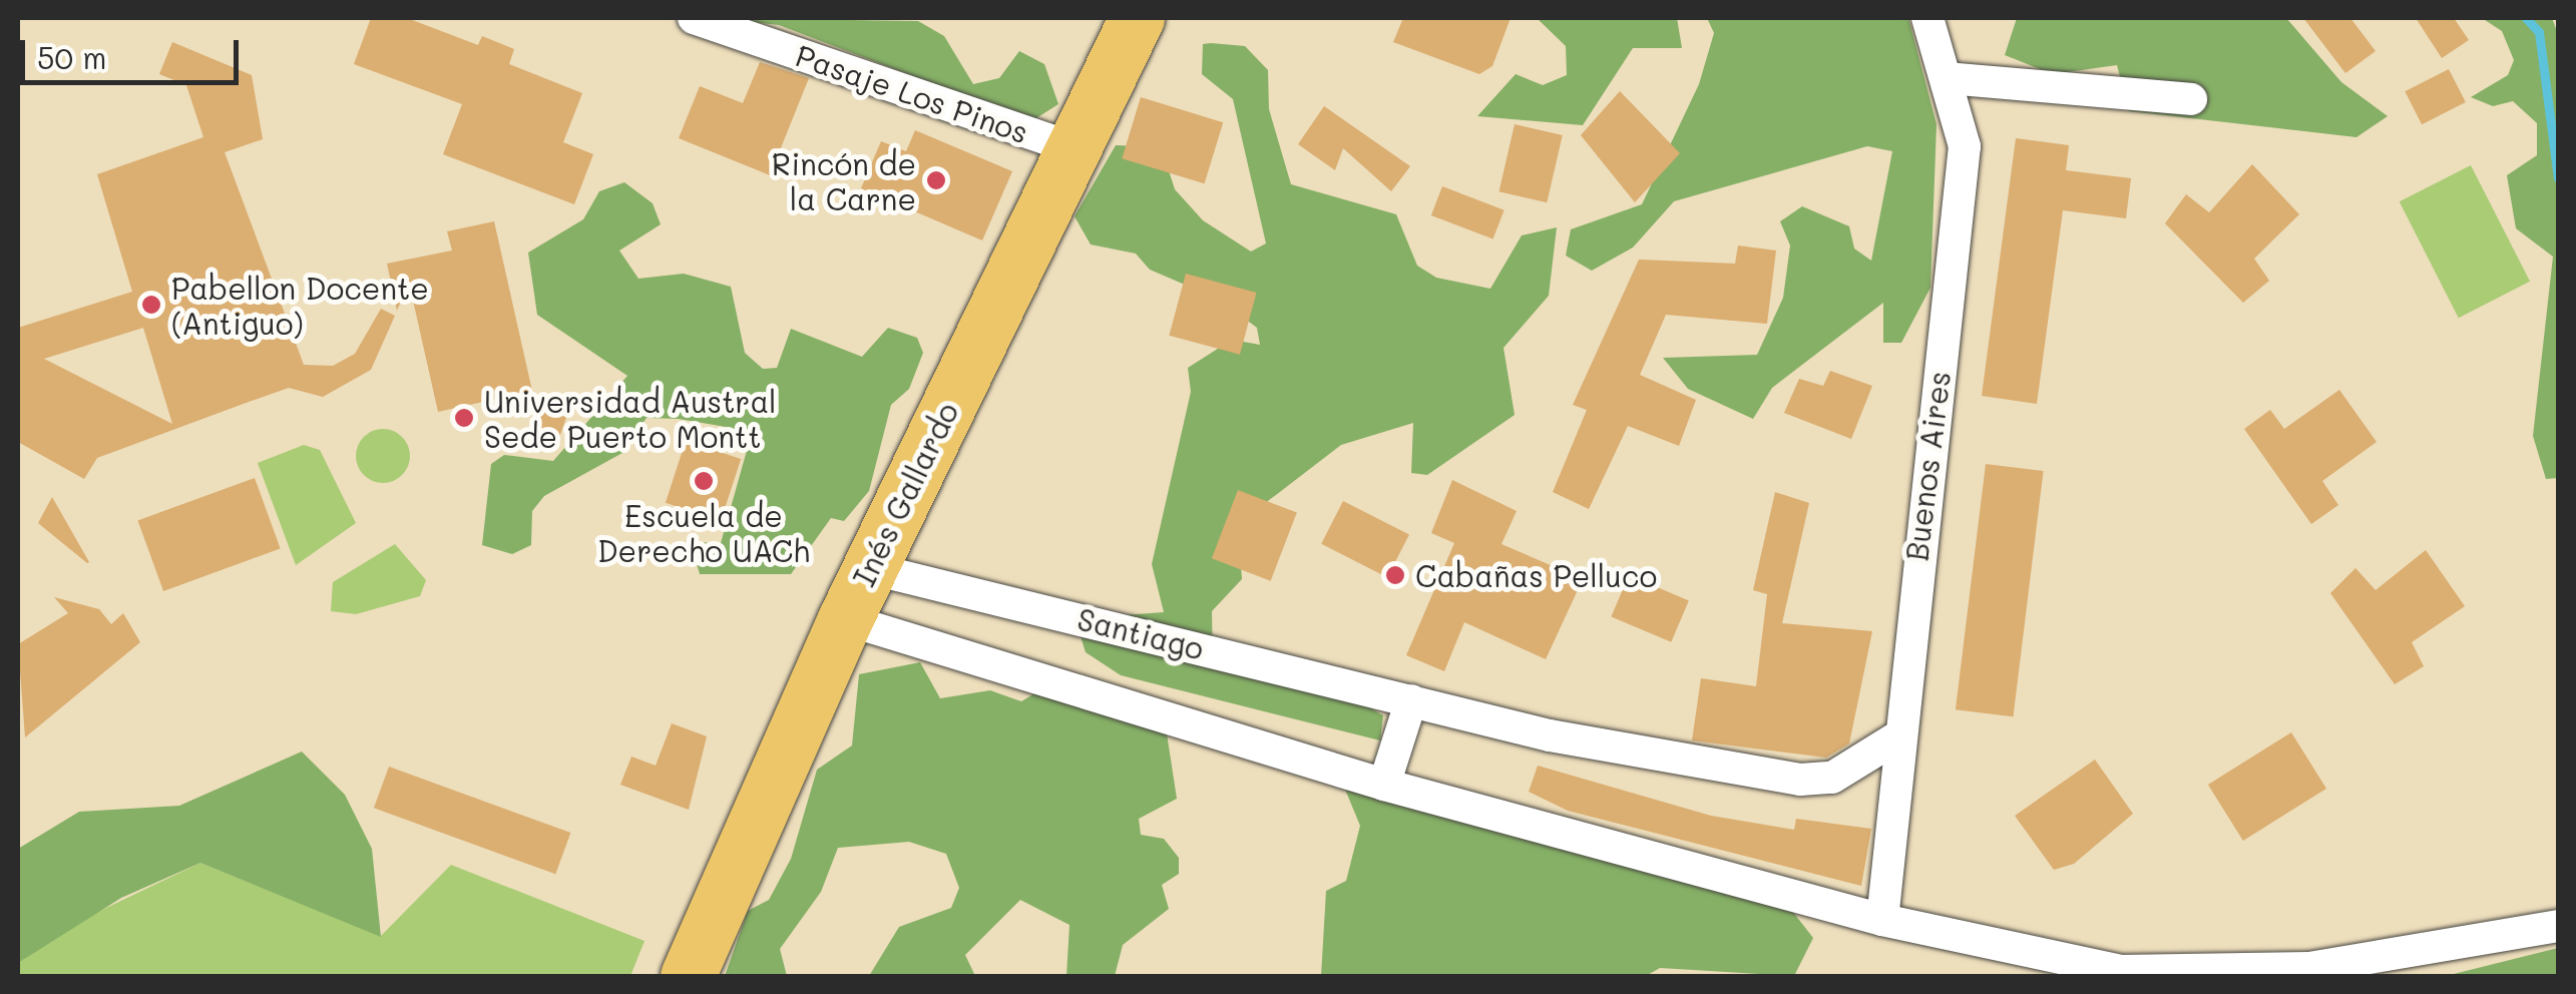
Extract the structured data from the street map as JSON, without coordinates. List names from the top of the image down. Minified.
{"streets":{"highway":["Inés Gallardo"],"street":["Pasaje Los Pinos","Buenos Aires","Santiago"]},"crossings":[["Pasaje Los Pinos","Inés Gallardo"],["Buenos Aires","Santiago"],["Inés Gallardo","Santiago"]],"places":["Rincón de la Carne","Pabellon Docente (Antiguo)","Universidad Austral Sede Puerto Montt","Escuela de Derecho UACh","Cabañas Pelluco"],"scale_bar":"50 m"}
